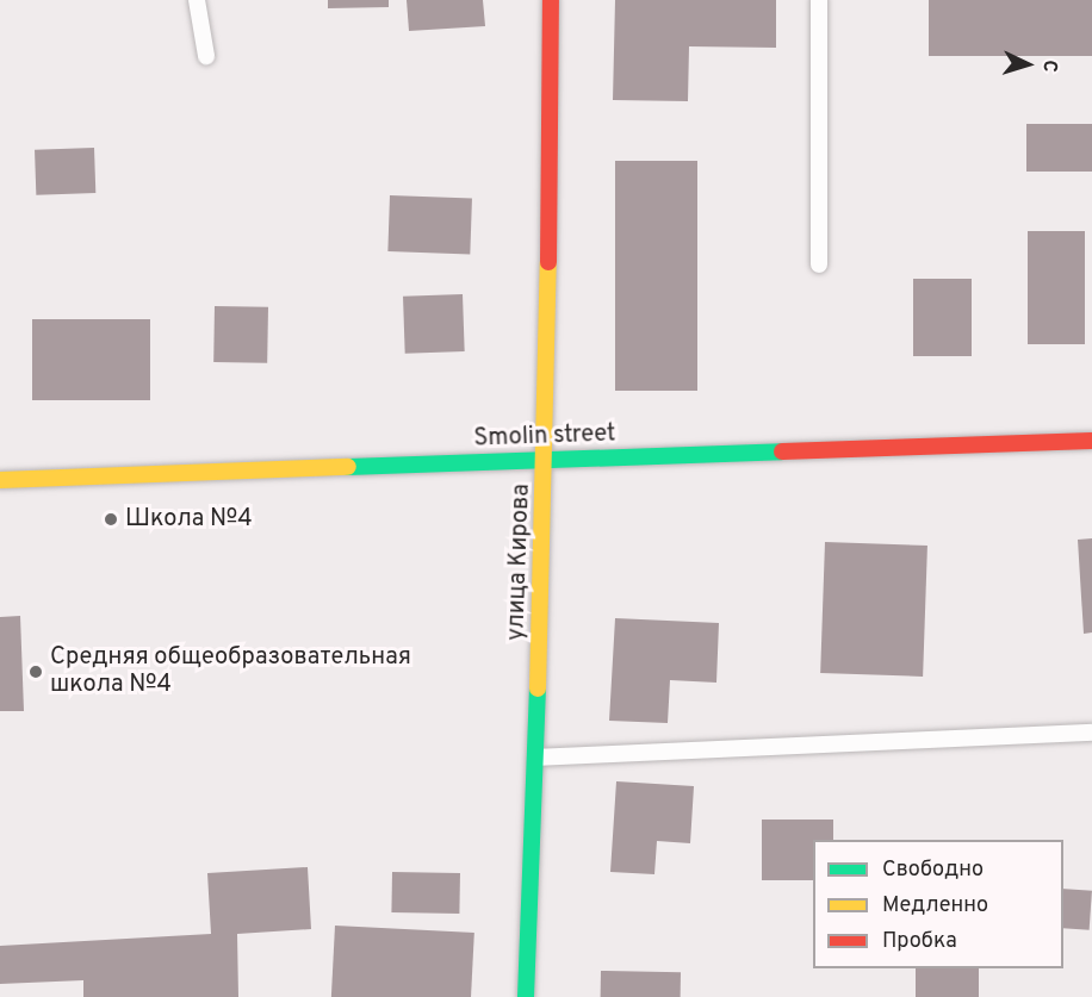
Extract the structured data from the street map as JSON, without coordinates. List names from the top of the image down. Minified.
{"streets":{"street":["Smolin street","улица Кирова"]},"crossings":[["Smolin street","улица Кирова"]],"places":["Школа №4","Средняя общеобразовательная школа №4"],"legend":["Свободно","Медленно","Пробка"],"north":"right"}
